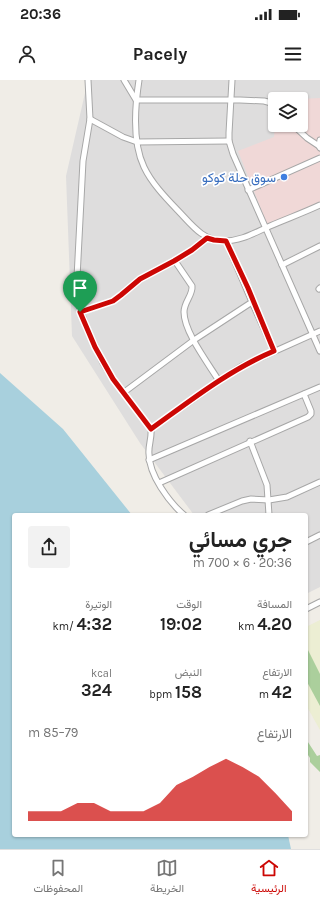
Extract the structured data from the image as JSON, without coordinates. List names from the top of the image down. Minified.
{"places":["سوق حلة كوكو"],"page":{"status":"20:36","header":"Pacely","heading":["جري مسائي","20:36 · 6 × 700 m"],"stats":[["المسافة","4.20 km"],["الوقت","19:02"],["الوتيرة","4:32 /km"],["الارتفاع","42 m"],["النبض","158 bpm"],["kcal","324"]],"chart":["الارتفاع","79–85 m"],"tabs":["الرئيسية","الخريطة","المحفوظات"]}}
